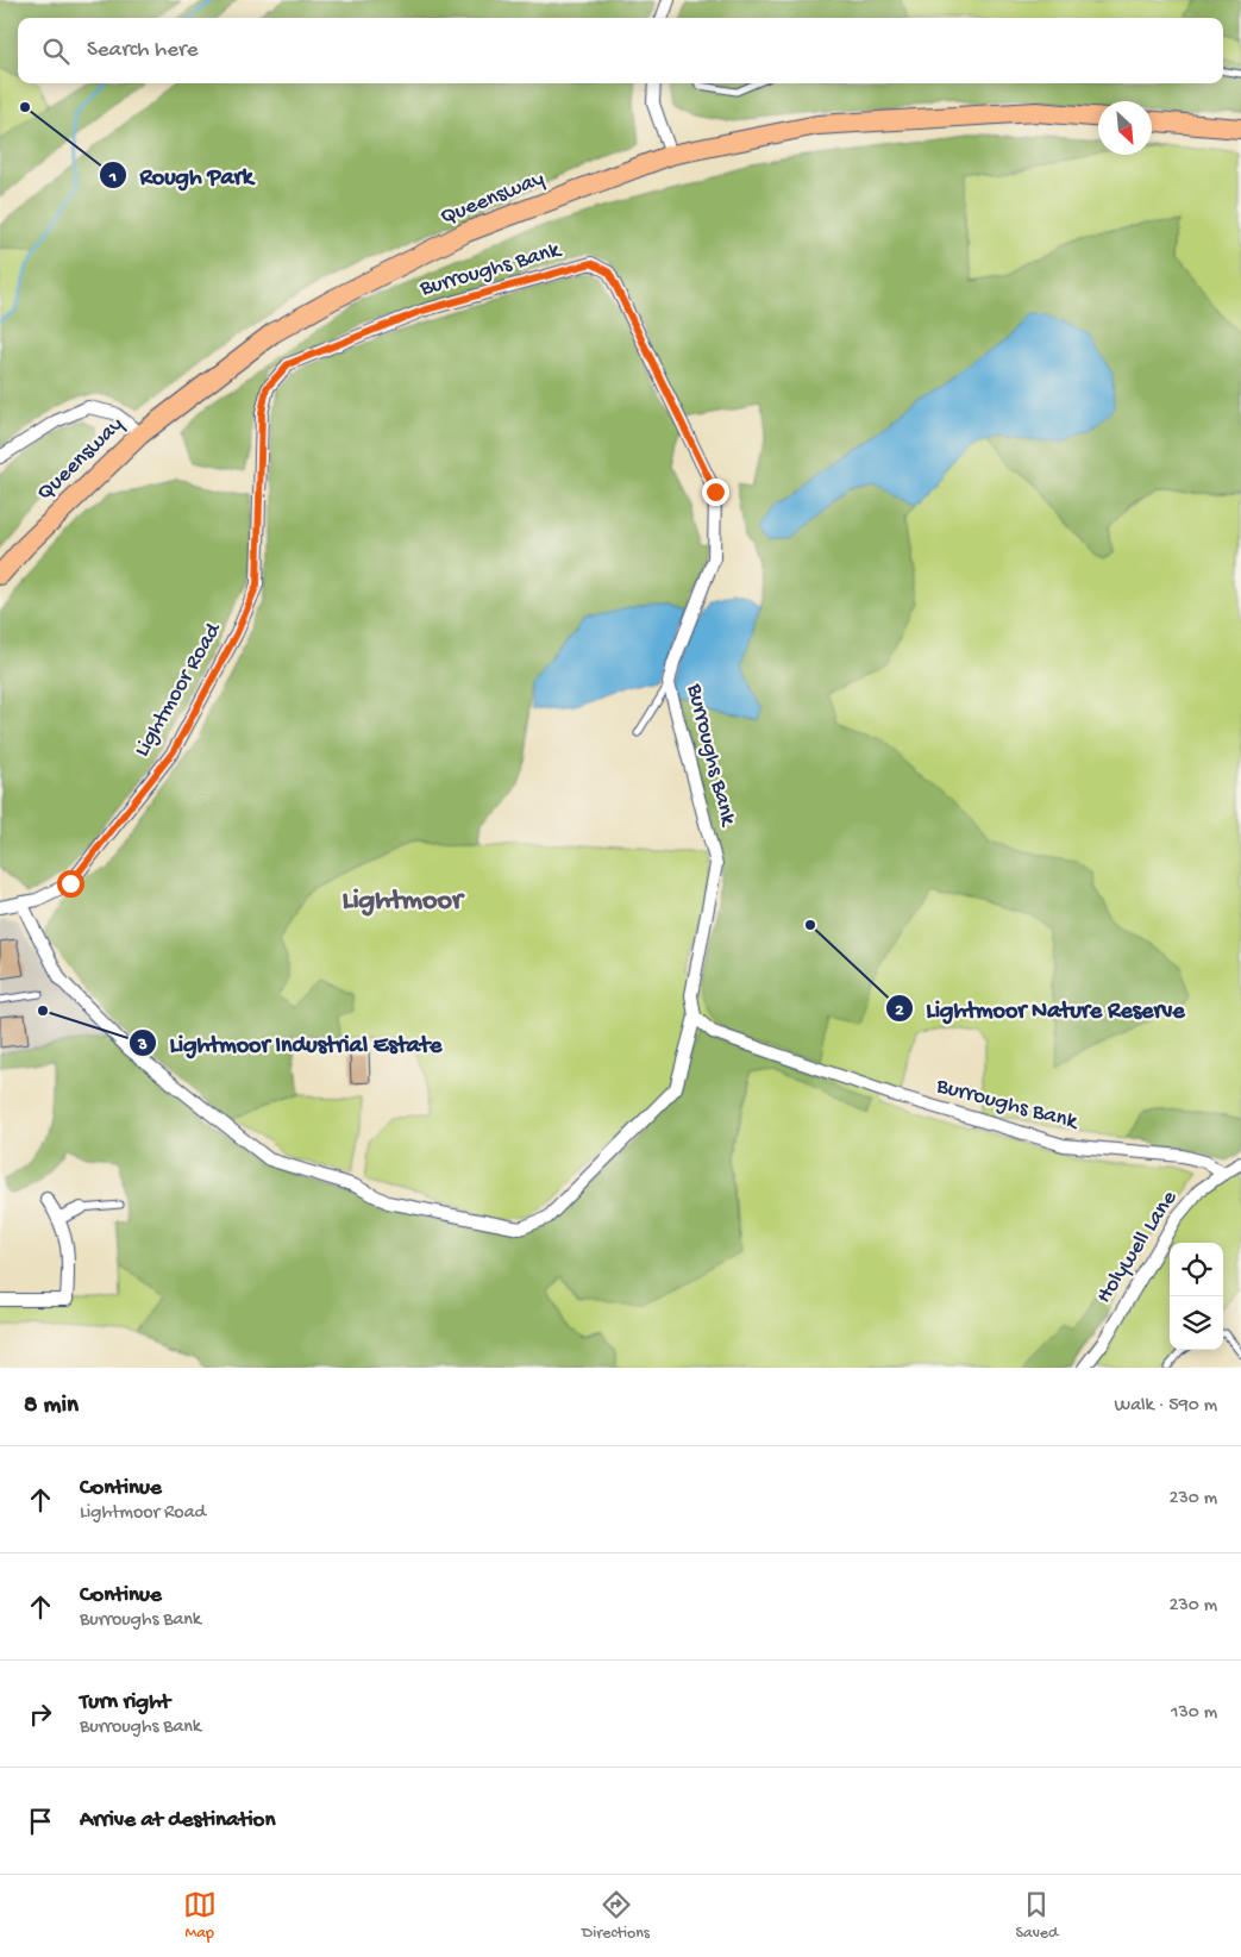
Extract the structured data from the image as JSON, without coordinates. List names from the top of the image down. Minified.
{"streets":{"main road":["Queensway"],"street":["Burroughs Bank","Lightmoor Road","Holywell Lane"]},"crossings":[["Burroughs Bank","Lightmoor Road"],["Burroughs Bank","Holywell Lane"]],"districts":["Lightmoor"],"places":["Rough Park","Lightmoor Nature Reserve","Lightmoor Industrial Estate"],"north":"bottom right","page":{"search":"Search here","heading":["8 min","Walk · 590 m"],"list":[["Continue","Lightmoor Road","230 m"],["Continue","Burroughs Bank","230 m"],["Turn right","Burroughs Bank","130 m"],"Arrive at destination"],"nav":["Map","Directions","Saved"]}}
